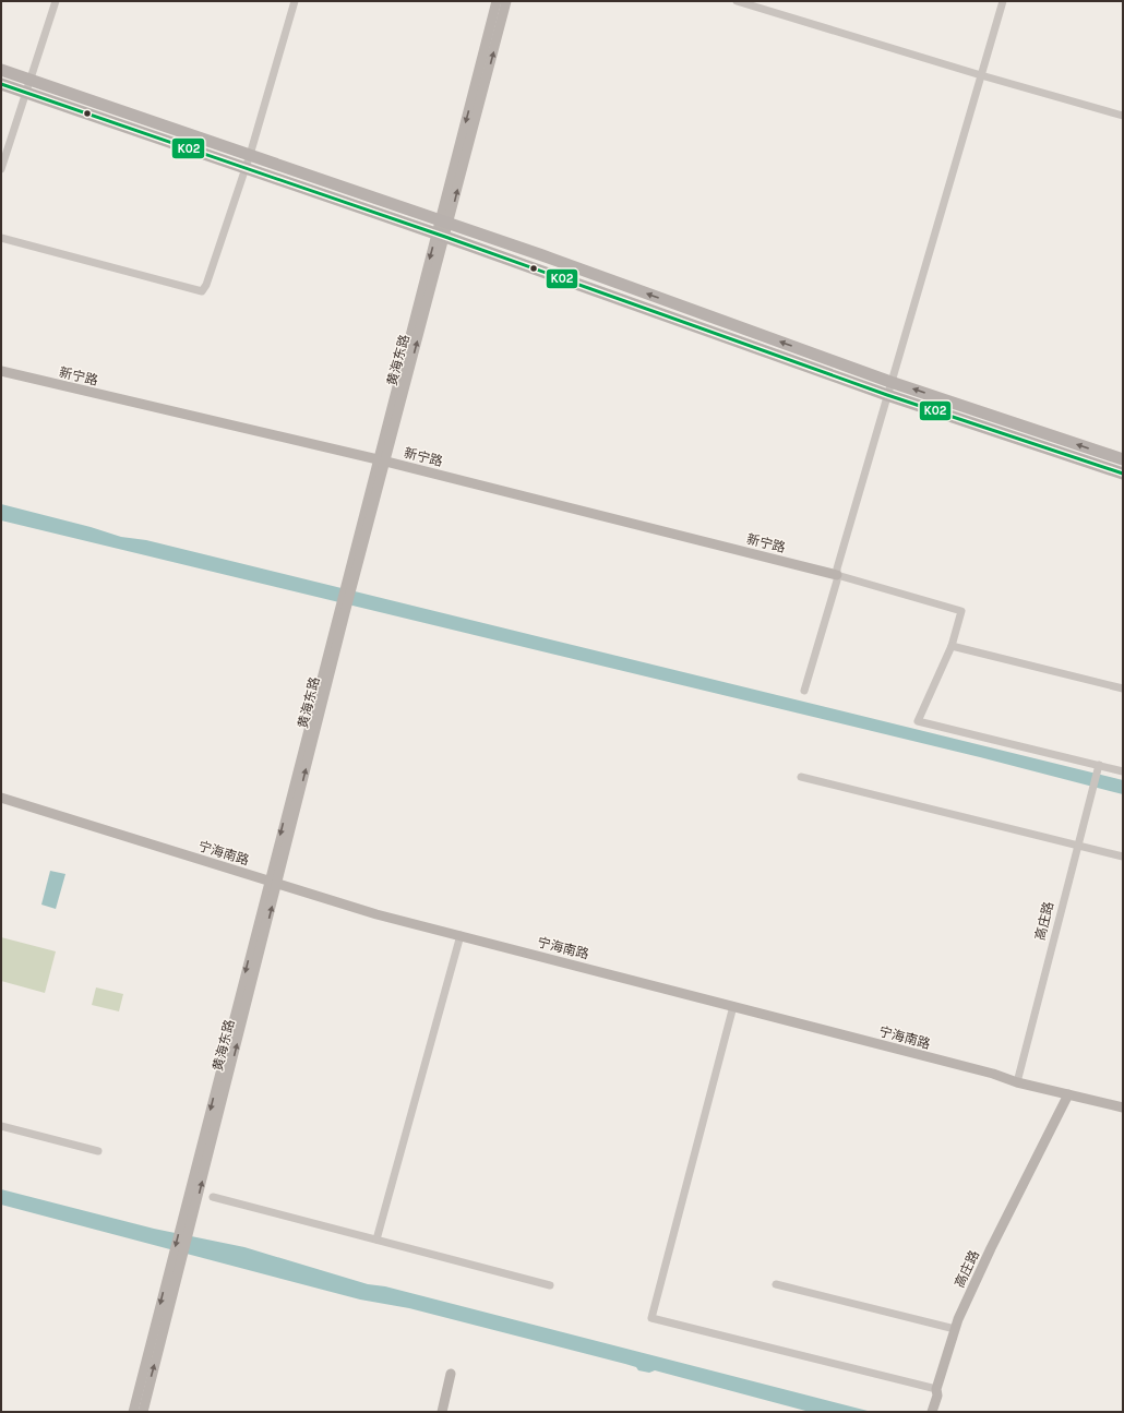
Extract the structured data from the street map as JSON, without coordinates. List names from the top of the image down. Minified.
{"streets":{"street":["黄海东路","新宁路","宁海南路","高庄路"]},"crossings":[["黄海东路","新宁路"],["黄海东路","宁海南路"],["宁海南路","高庄路"]],"lines":["transit line K02"]}
